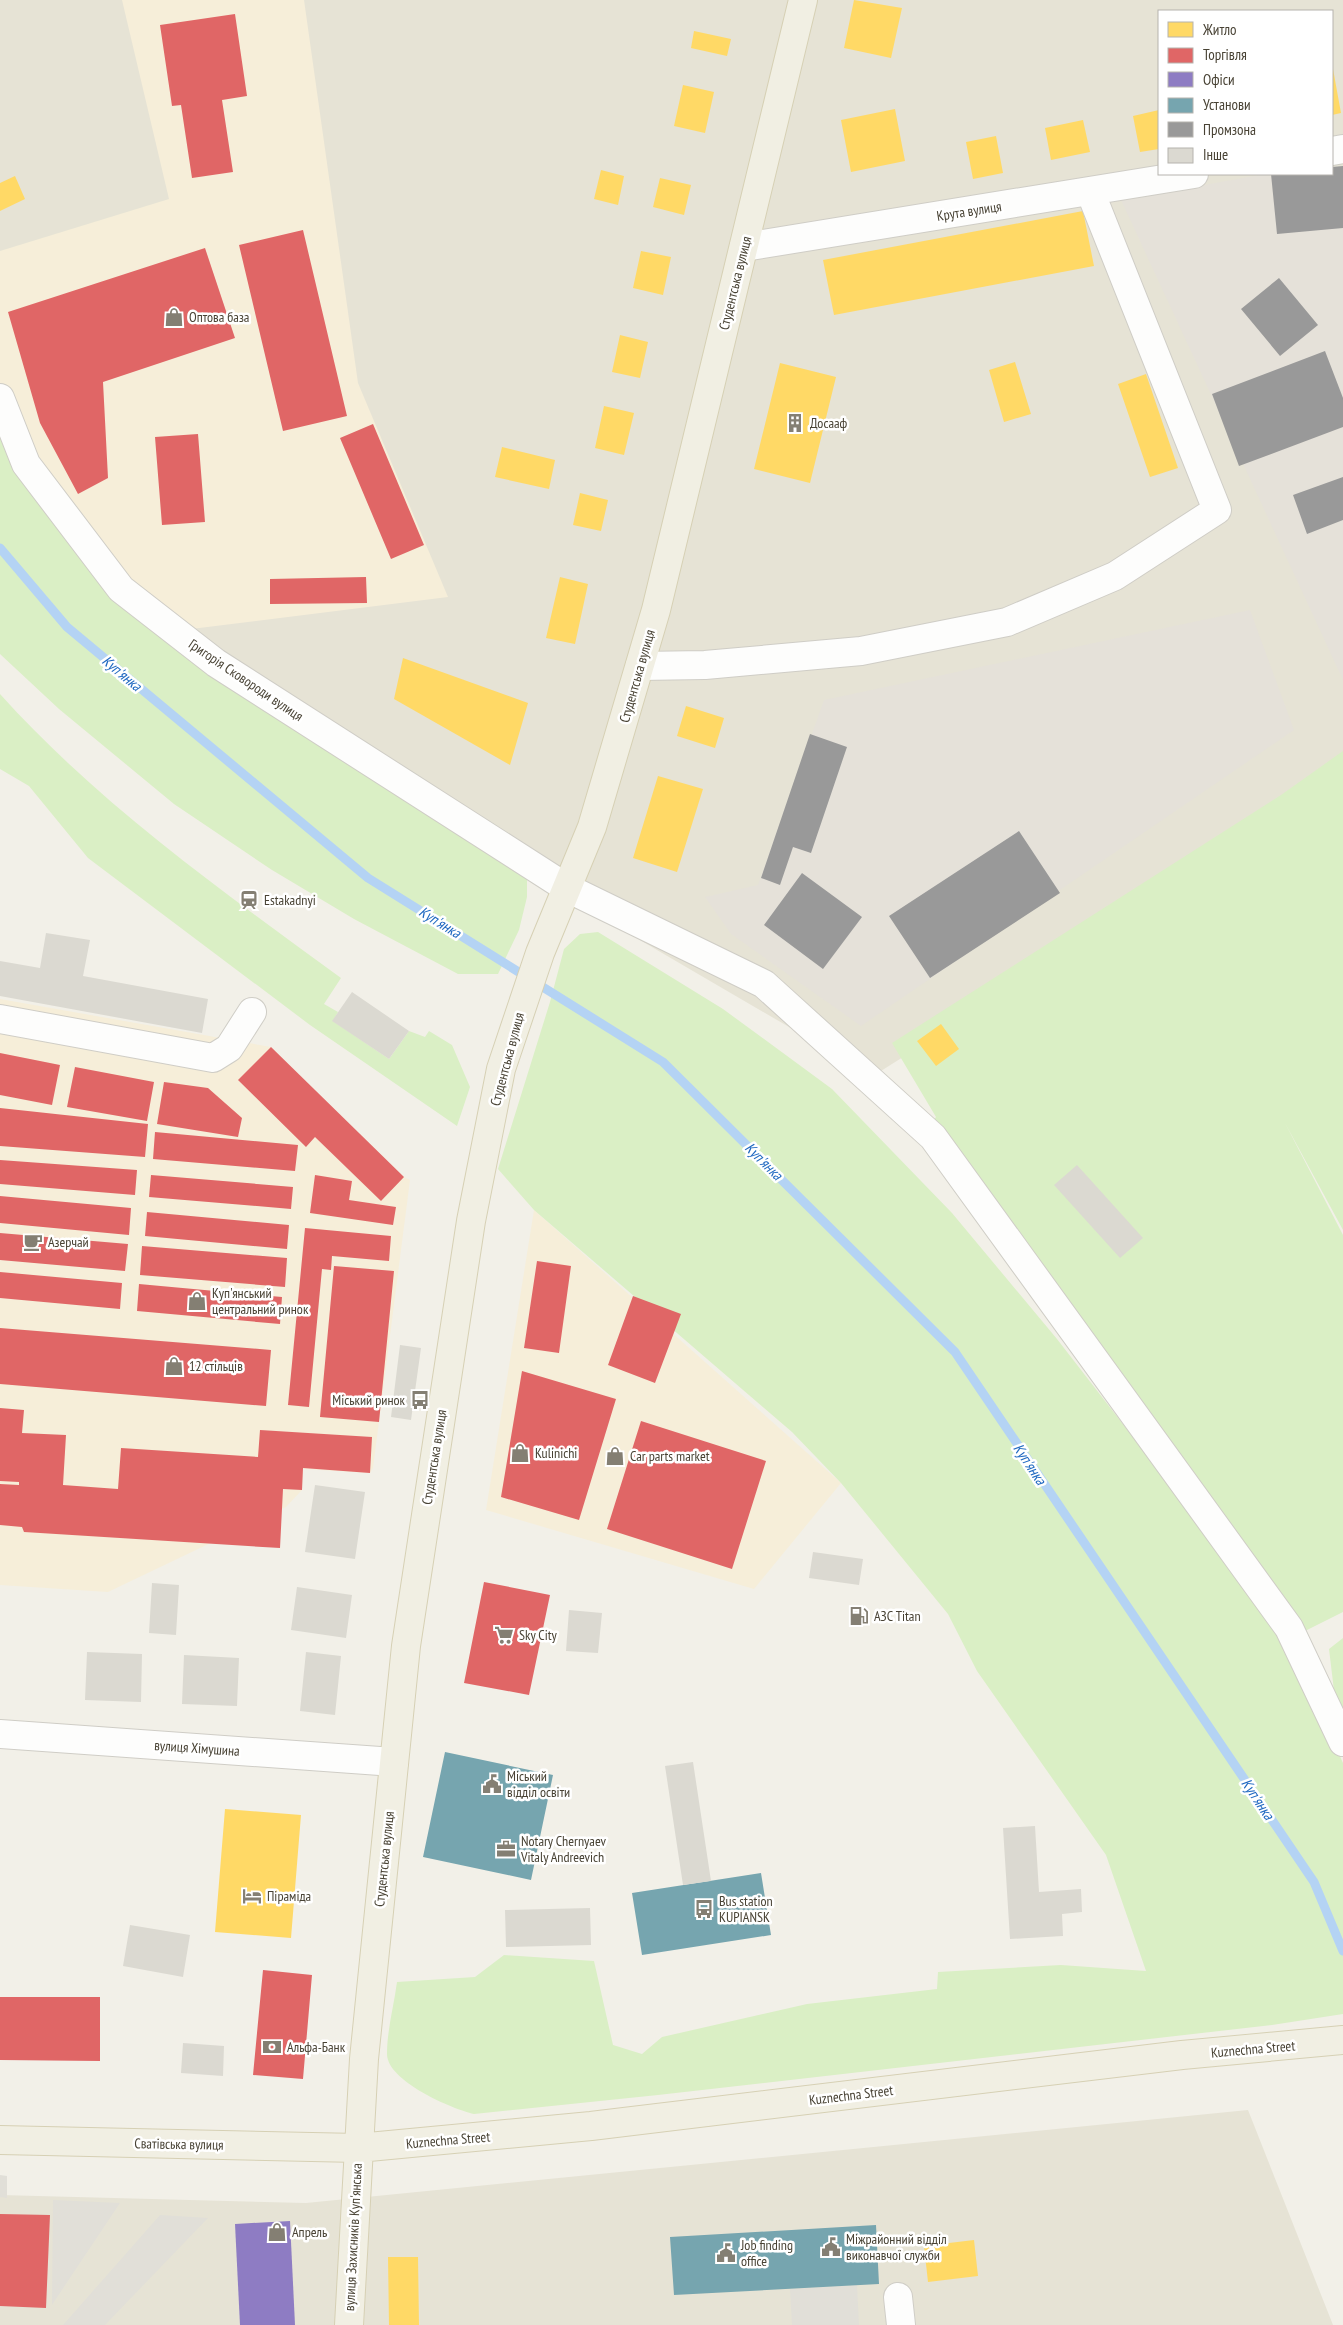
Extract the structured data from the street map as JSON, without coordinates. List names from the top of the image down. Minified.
{"streets":{"main road":["Студентська вулиця","Kuznechna Street","Сватівська вулиця","вулиця Захисників Куп'янська"],"street":["Крута вулиця","Григорія Сковороди вулиця","вулиця Хімушина"]},"crossings":[["Крута вулиця","Студентська вулиця"],["Студентська вулиця","Григорія Сковороди вулиця"],["Студентська вулиця","вулиця Хімушина"],["Студентська вулиця","Kuznechna Street"],["Студентська вулиця","Сватівська вулиця"],["Студентська вулиця","вулиця Захисників Куп'янська"],["Kuznechna Street","Сватівська вулиця"],["Kuznechna Street","вулиця Захисників Куп'янська"],["Сватівська вулиця","вулиця Захисників Куп'янська"]],"water":["Куп'янка"],"places":{"shop":["Оптова база","Куп'янський центральний ринок","12 стільців","Kulinichi","Car parts market","Апрель"],"building":["Досааф"],"station":["Estakadnyi"],"cafe":["Азерчай"],"bus stop":["Міський ринок","Bus station KUPIANSK"],"fuel station":["АЗС Titan"],"supermarket":["Sky City"],"public building":["Міський відділ освіти","Міжрайонний відділ виконавчої служби","Job finding office"],"office":["Notary Chernyaev Vitaly Andreevich"],"hotel":["Піраміда"],"bank":["Альфа-Банк"]},"legend":["Житло","Торгівля","Офіси","Установи","Промзона","Інше"]}
